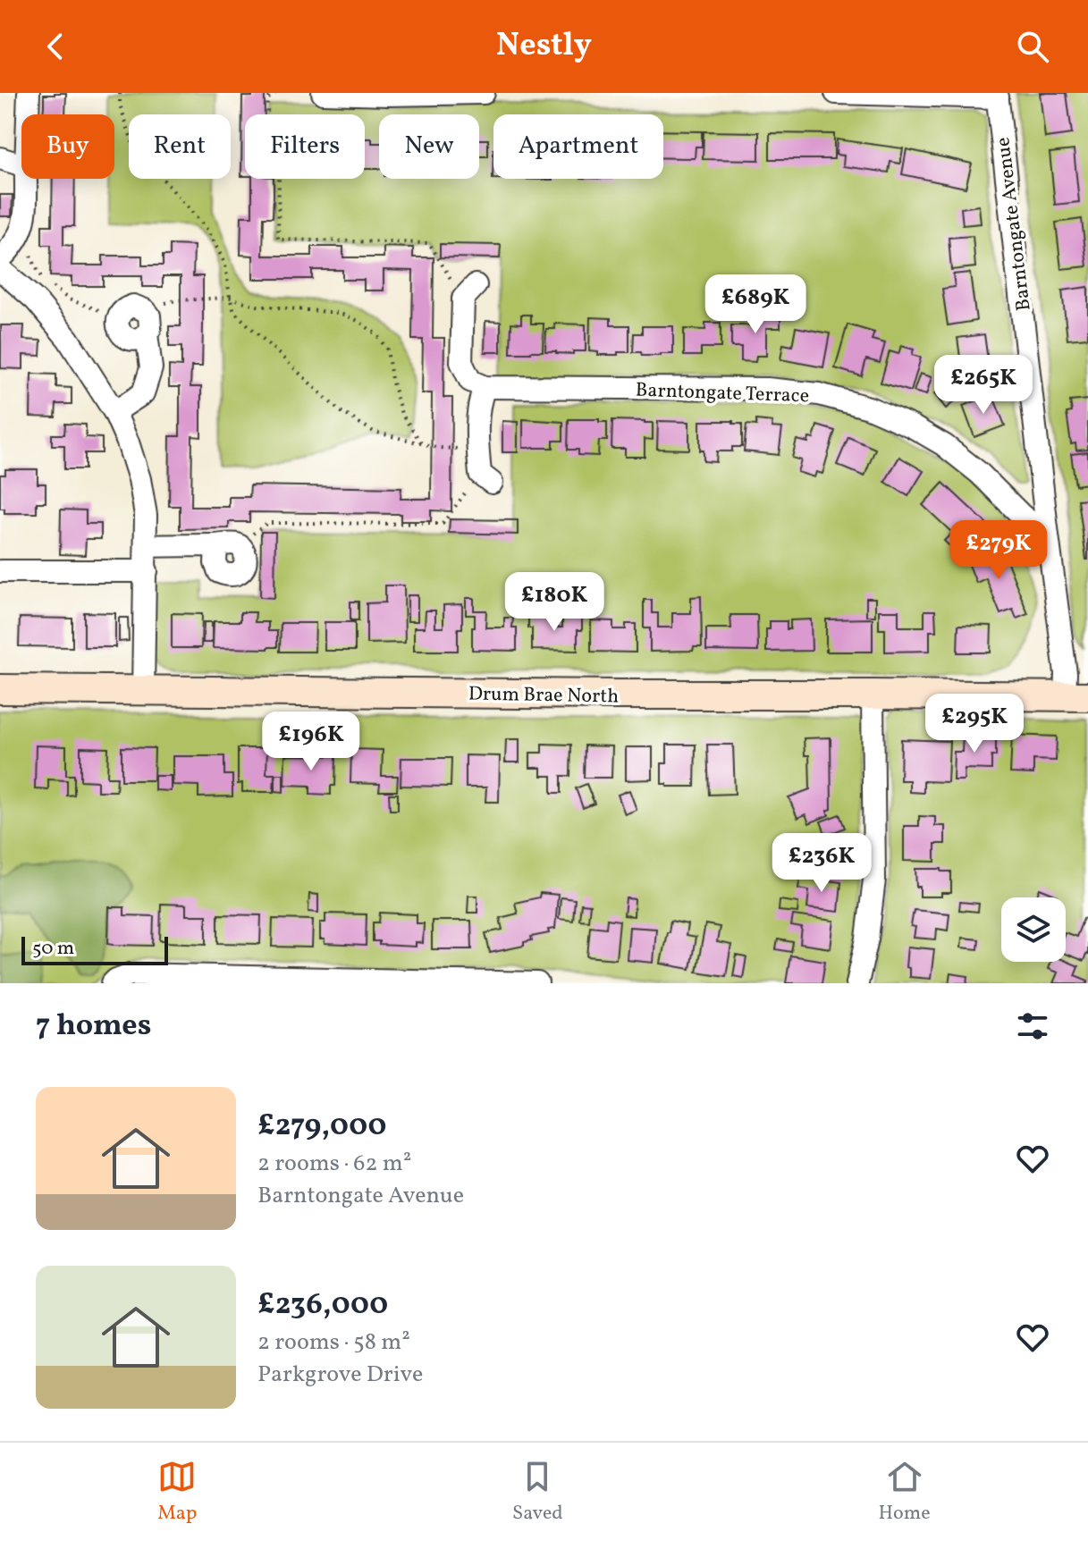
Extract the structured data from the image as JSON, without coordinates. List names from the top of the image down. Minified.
{"streets":{"main road":["Drum Brae North"],"street":["Barntongate Avenue","Barntongate Terrace"]},"crossings":[["Barntongate Avenue","Barntongate Terrace"],["Barntongate Avenue","Drum Brae North"]],"scale_bar":"50 m","page":{"header":"Nestly","chip":["Buy","Rent","Filters","New","Apartment"],"price":["£689K","£265K","£279K","£180K","£295K","£196K","£236K"],"scale":"50 m","heading":"7 homes","list":[{"name":"£279,000","note":"2 rooms · 62 m² · Barntongate Avenue"},{"name":"£236,000","note":"2 rooms · 58 m² · Parkgrove Drive"}],"tabs":["Map","Saved","Home"]}}
